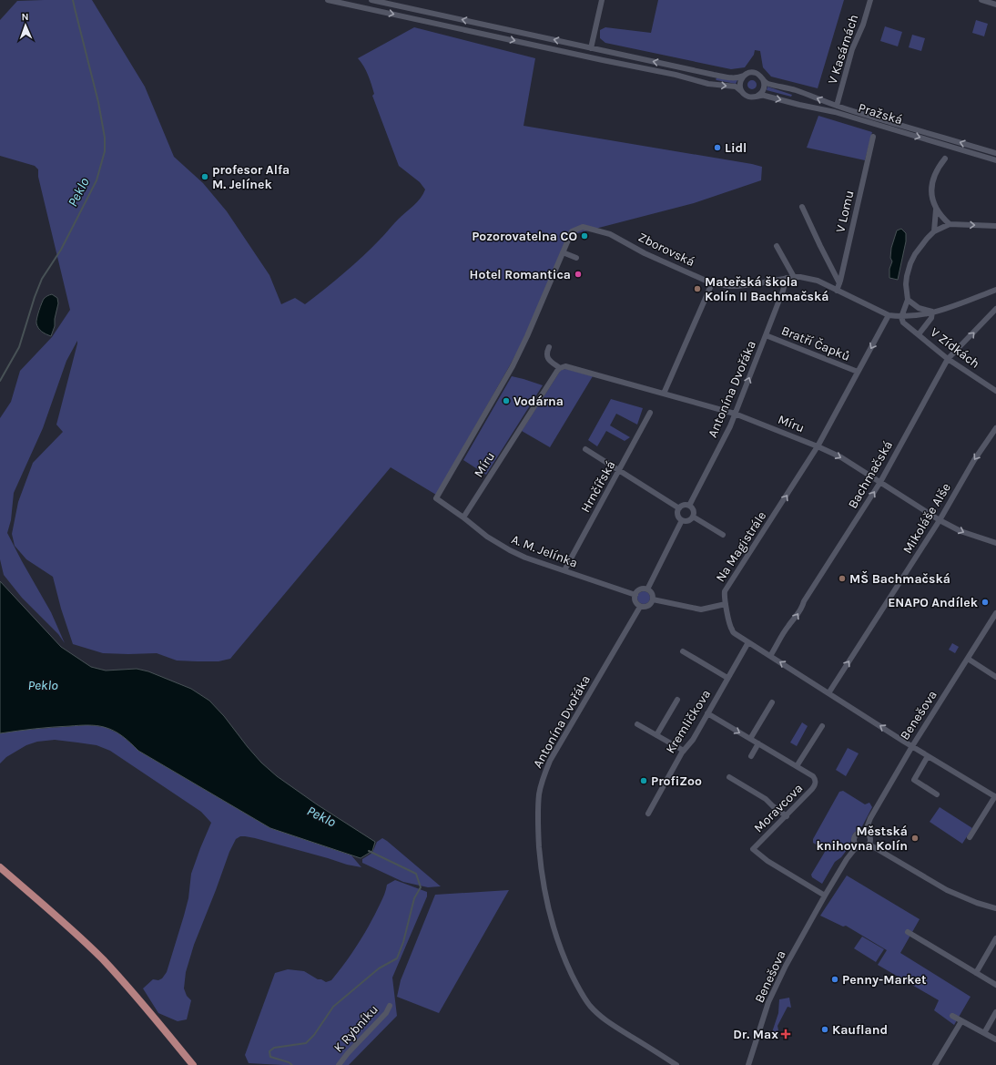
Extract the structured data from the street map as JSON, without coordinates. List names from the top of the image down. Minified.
{"streets":{"street":["V Kasárnách","Pražská","V Lomu","Zborovská","Bratří Čapků","V Zídkách","Antonína Dvořáka","Míru","Bachmačská","Hrnčířská","Mikoláše Alše","Na Magistrále","A. M. Jelínka","Benešova","Kremličkova","Moravcova","K Rybníku"]},"crossings":[["V Kasárnách","Pražská"],["V Lomu","Zborovská"],["Zborovská","V Zídkách"],["Zborovská","Antonína Dvořáka"],["Zborovská","Na Magistrále"],["Zborovská","A. M. Jelínka"],["Bratří Čapků","Antonína Dvořáka"],["Bratří Čapků","Na Magistrále"],["V Zídkách","Bachmačská"],["Antonína Dvořáka","Míru"],["Antonína Dvořáka","A. M. Jelínka"],["Míru","Bachmačská"],["Míru","Mikoláše Alše"],["Míru","Na Magistrále"],["Míru","A. M. Jelínka"],["Bachmačská","Na Magistrále"],["Hrnčířská","A. M. Jelínka"],["Mikoláše Alše","Na Magistrále"],["Na Magistrále","Benešova"],["Na Magistrále","Kremličkova"],["Benešova","Moravcova"],["Kremličkova","Moravcova"]],"one_way":["Bachmačská"],"water":["Peklo"],"places":{"other":["Lidl","profesor Alfa M. Jelínek","Pozorovatelna CO","Hotel Romantica","Mateřská škola Kolín II Bachmačská","Vodárna","MŠ Bachmačská","ENAPO Andílek","ProfiZoo","Městská knihovna Kolín","Penny-Market","Kaufland"],"health":["Dr. Max"]},"north":"top"}
